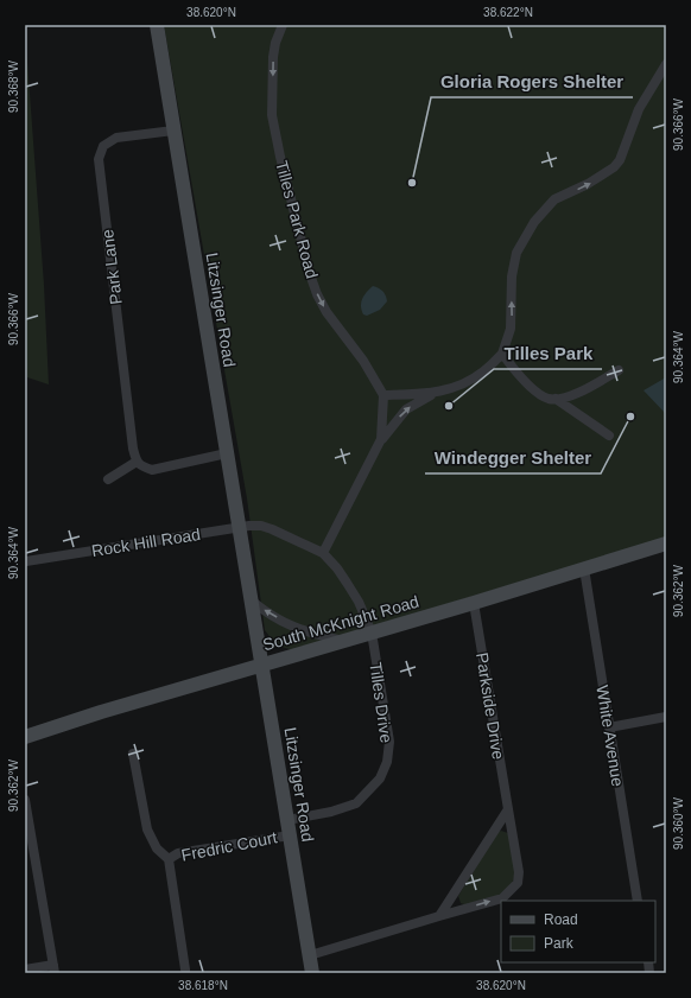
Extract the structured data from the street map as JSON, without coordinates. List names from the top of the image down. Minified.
{"streets":{"street":["Tilles Park Road","Park Lane","Litzsinger Road","Rock Hill Road","South McKnight Road","Tilles Drive","Parkside Drive","White Avenue","Fredric Court"]},"crossings":[["Park Lane","Litzsinger Road"],["Litzsinger Road","Rock Hill Road"],["Litzsinger Road","South McKnight Road"],["Litzsinger Road","Tilles Drive"],["Litzsinger Road","Parkside Drive"],["Litzsinger Road","Fredric Court"],["South McKnight Road","Tilles Drive"],["South McKnight Road","Parkside Drive"],["South McKnight Road","White Avenue"]],"one_way":["Tilles Park Road"],"places":["Gloria Rogers Shelter","Tilles Park","Windegger Shelter"],"legend":["Road","Park"],"coordinates":["38.620°N","38.622°N","90.368°W","90.366°W","90.364°W","90.362°W","90.360°W","38.618°N"]}
